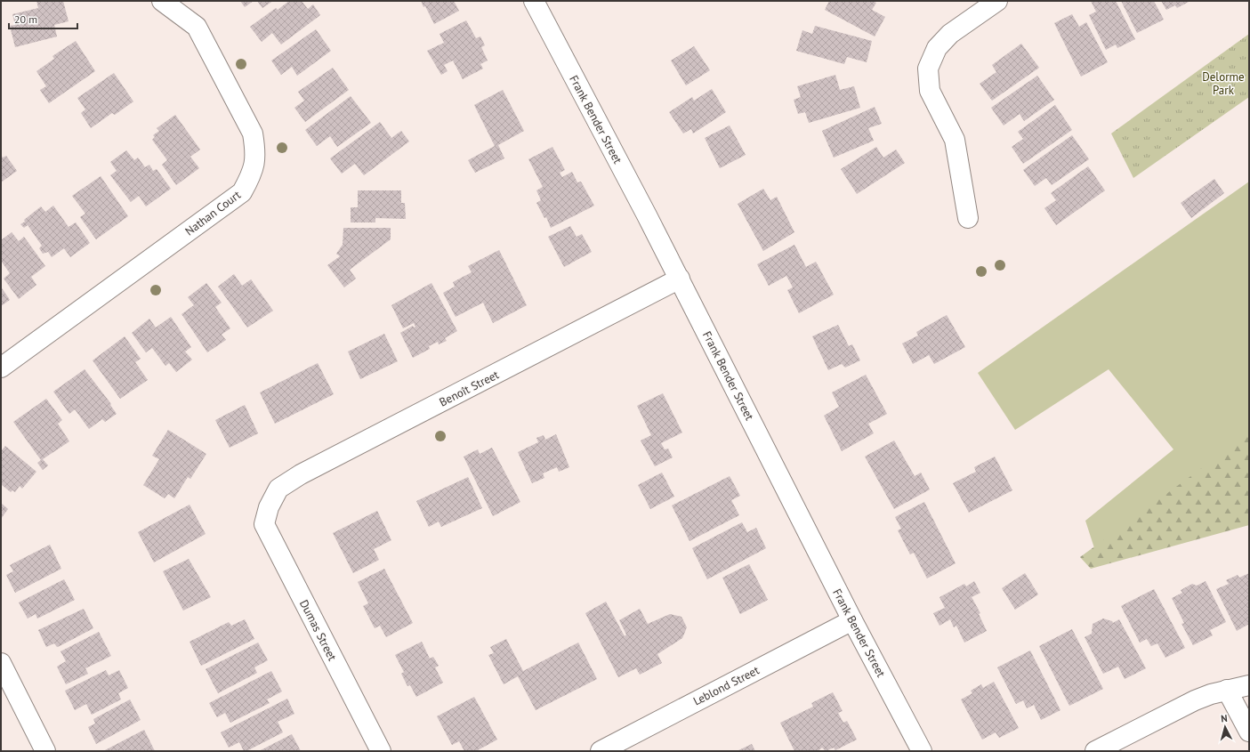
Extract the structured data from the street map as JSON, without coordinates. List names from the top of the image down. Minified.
{"streets":{"street":["Frank Bender Street","Nathan Court","Benoît Street","Dumas Street","Leblond Street"]},"crossings":[["Frank Bender Street","Benoît Street"],["Frank Bender Street","Leblond Street"],["Benoît Street","Dumas Street"]],"parks":["Delorme Park"],"scale_bar":"20 m","north":"top"}
